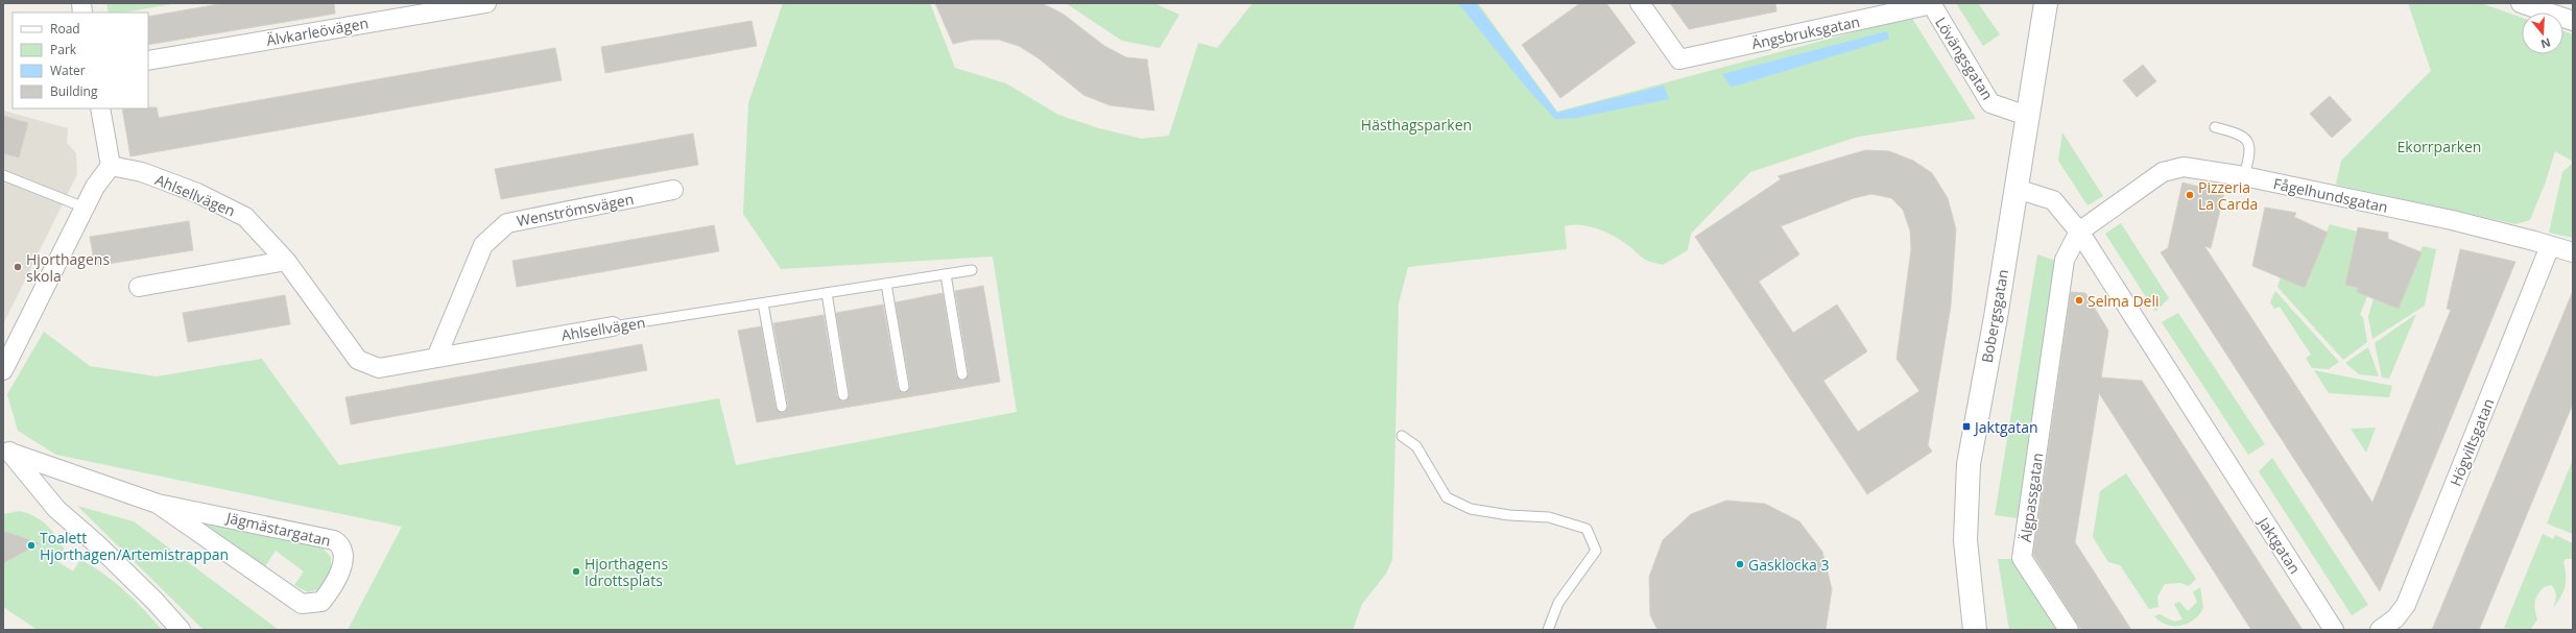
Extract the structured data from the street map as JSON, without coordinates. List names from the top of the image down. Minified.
{"streets":{"street":["Älvkarleövägen","Ängsbruksgatan","Lövängsgatan","Ahlsellvägen","Fågelhundsgatan","Wenströmsvägen","Bobergsgatan","Högviltsgatan","Älgpassgatan","Jägmästargatan","Jaktgatan"]},"crossings":[["Ängsbruksgatan","Lövängsgatan"],["Lövängsgatan","Bobergsgatan"],["Ahlsellvägen","Wenströmsvägen"],["Fågelhundsgatan","Högviltsgatan"],["Fågelhundsgatan","Älgpassgatan"],["Fågelhundsgatan","Jaktgatan"],["Bobergsgatan","Jaktgatan"],["Älgpassgatan","Jaktgatan"]],"parks":["Hästhagsparken","Ekorrparken"],"places":{"other":["Pizzeria La Carda","Hjorthagens skola","Selma Deli","Toalett Hjorthagen/Artemistrappan","Gasklocka 3","Hjorthagens Idrottsplats"],"transit":["Jaktgatan"]},"legend":["Road","Park","Water","Building"],"north":"bottom"}
